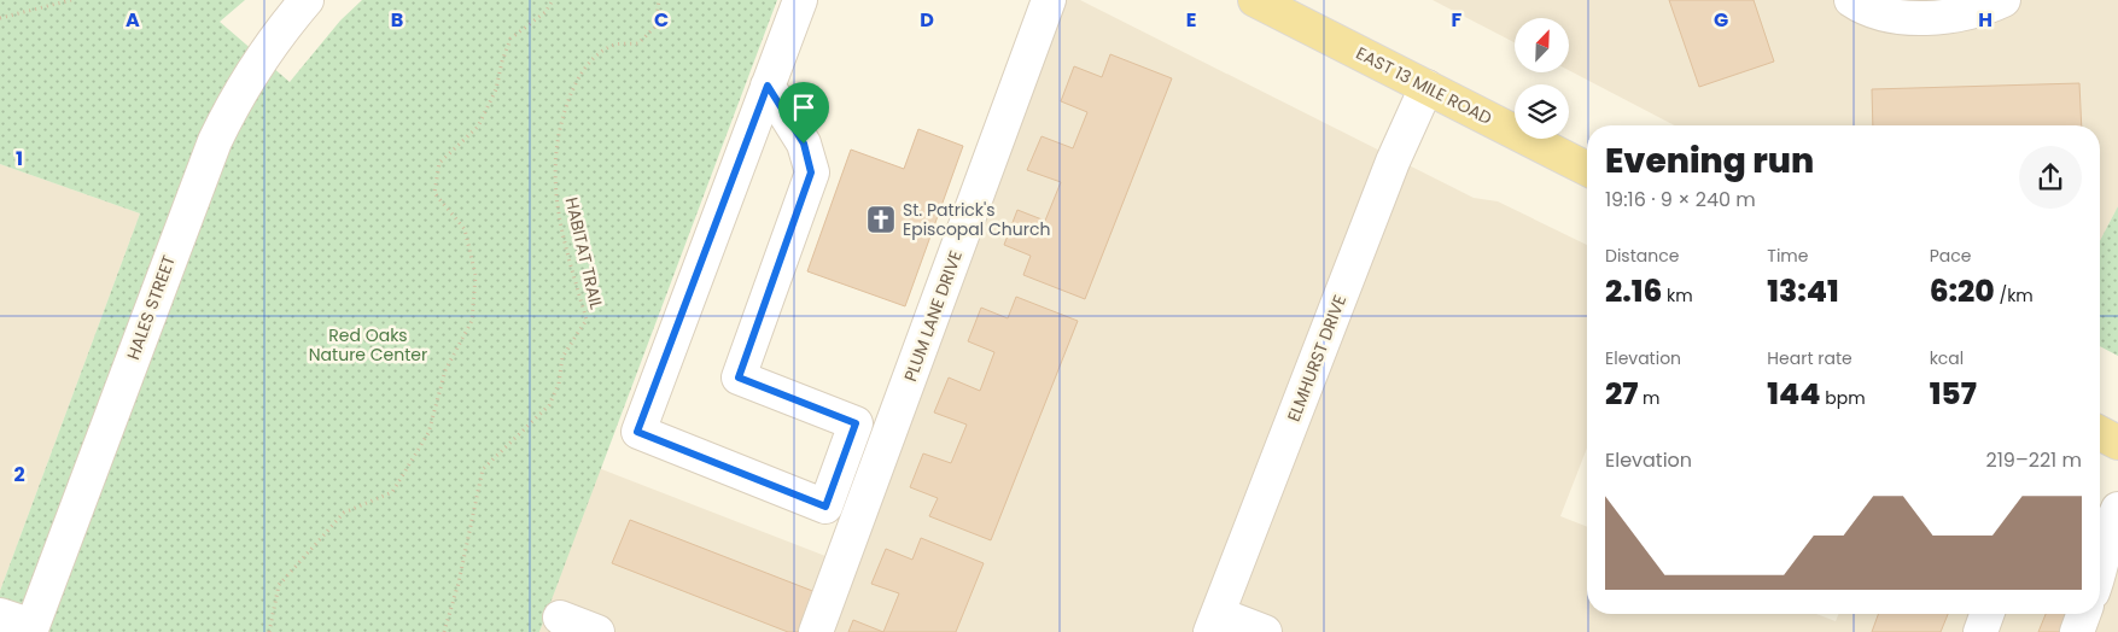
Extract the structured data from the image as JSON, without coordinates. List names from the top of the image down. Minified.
{"streets":{"main road":["EAST 13 MILE ROAD"],"street":["HALES STREET","PLUM LANE DRIVE","ELMHURST DRIVE"],"path":["HABITAT TRAIL"]},"crossings":[["EAST 13 MILE ROAD","ELMHURST DRIVE"]],"parks":["Red Oaks Nature Center"],"places":{"church":["St. Patrick's Episcopal Church"]},"north":"top right","page":{"heading":["Evening run","19:16 · 9 × 240 m"],"stats":[["Distance","2.16 km"],["Time","13:41"],["Pace","6:20 /km"],["Elevation","27 m"],["Heart rate","144 bpm"],["kcal","157"]],"chart":["Elevation","219–221 m"]},"grid":{"columns":["A","B","C","D","E","F","G","H"],"rows":["1","2"]}}
